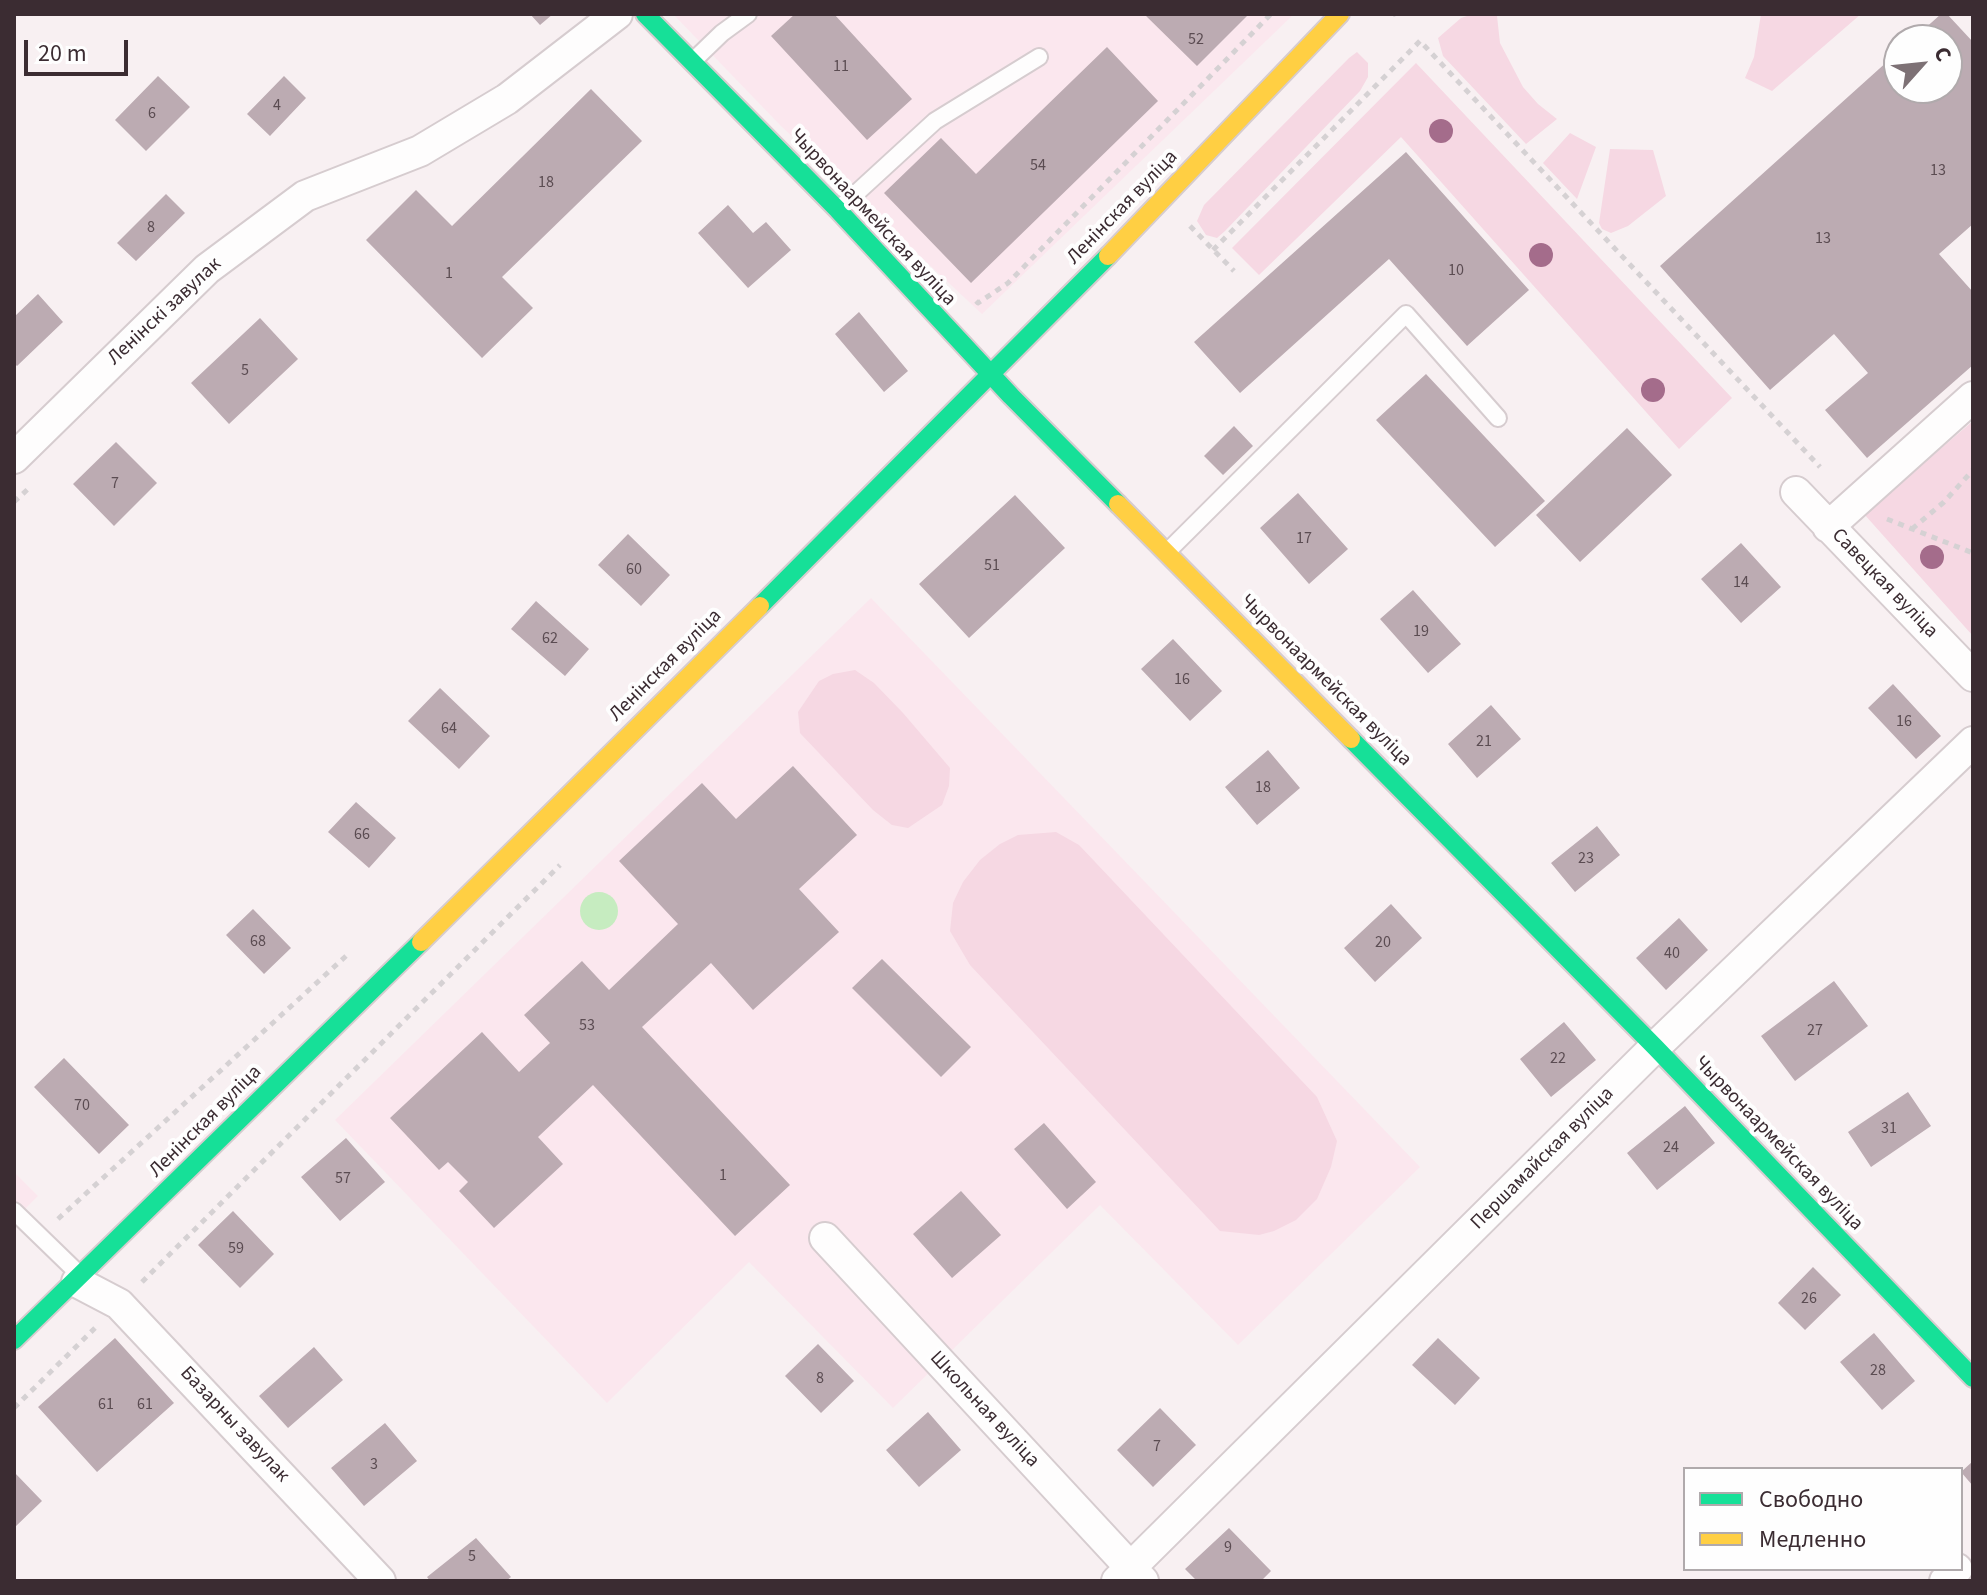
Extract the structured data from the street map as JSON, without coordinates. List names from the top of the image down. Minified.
{"streets":{"street":["Ленінская вуліца","Чырвонаармейская вуліца","Ленінскі завулак","Савецкая вуліца","Першамайская вуліца","Школьная вуліца","Базарны завулак"]},"crossings":[["Ленінская вуліца","Чырвонаармейская вуліца"],["Ленінская вуліца","Базарны завулак"],["Чырвонаармейская вуліца","Першамайская вуліца"],["Першамайская вуліца","Школьная вуліца"]],"house_numbers":["52","11","4","6","54","13","18","8","13","10","1","5","7","17","51","60","14","19","62","16","16","64","21","18","66","23","68","20","40","53","27","22","70","31","24","1","57","59","26","28","8","61","61","7","3","9","5"],"legend":["Свободно","Медленно"],"scale_bar":"20 m","north":"top right"}
